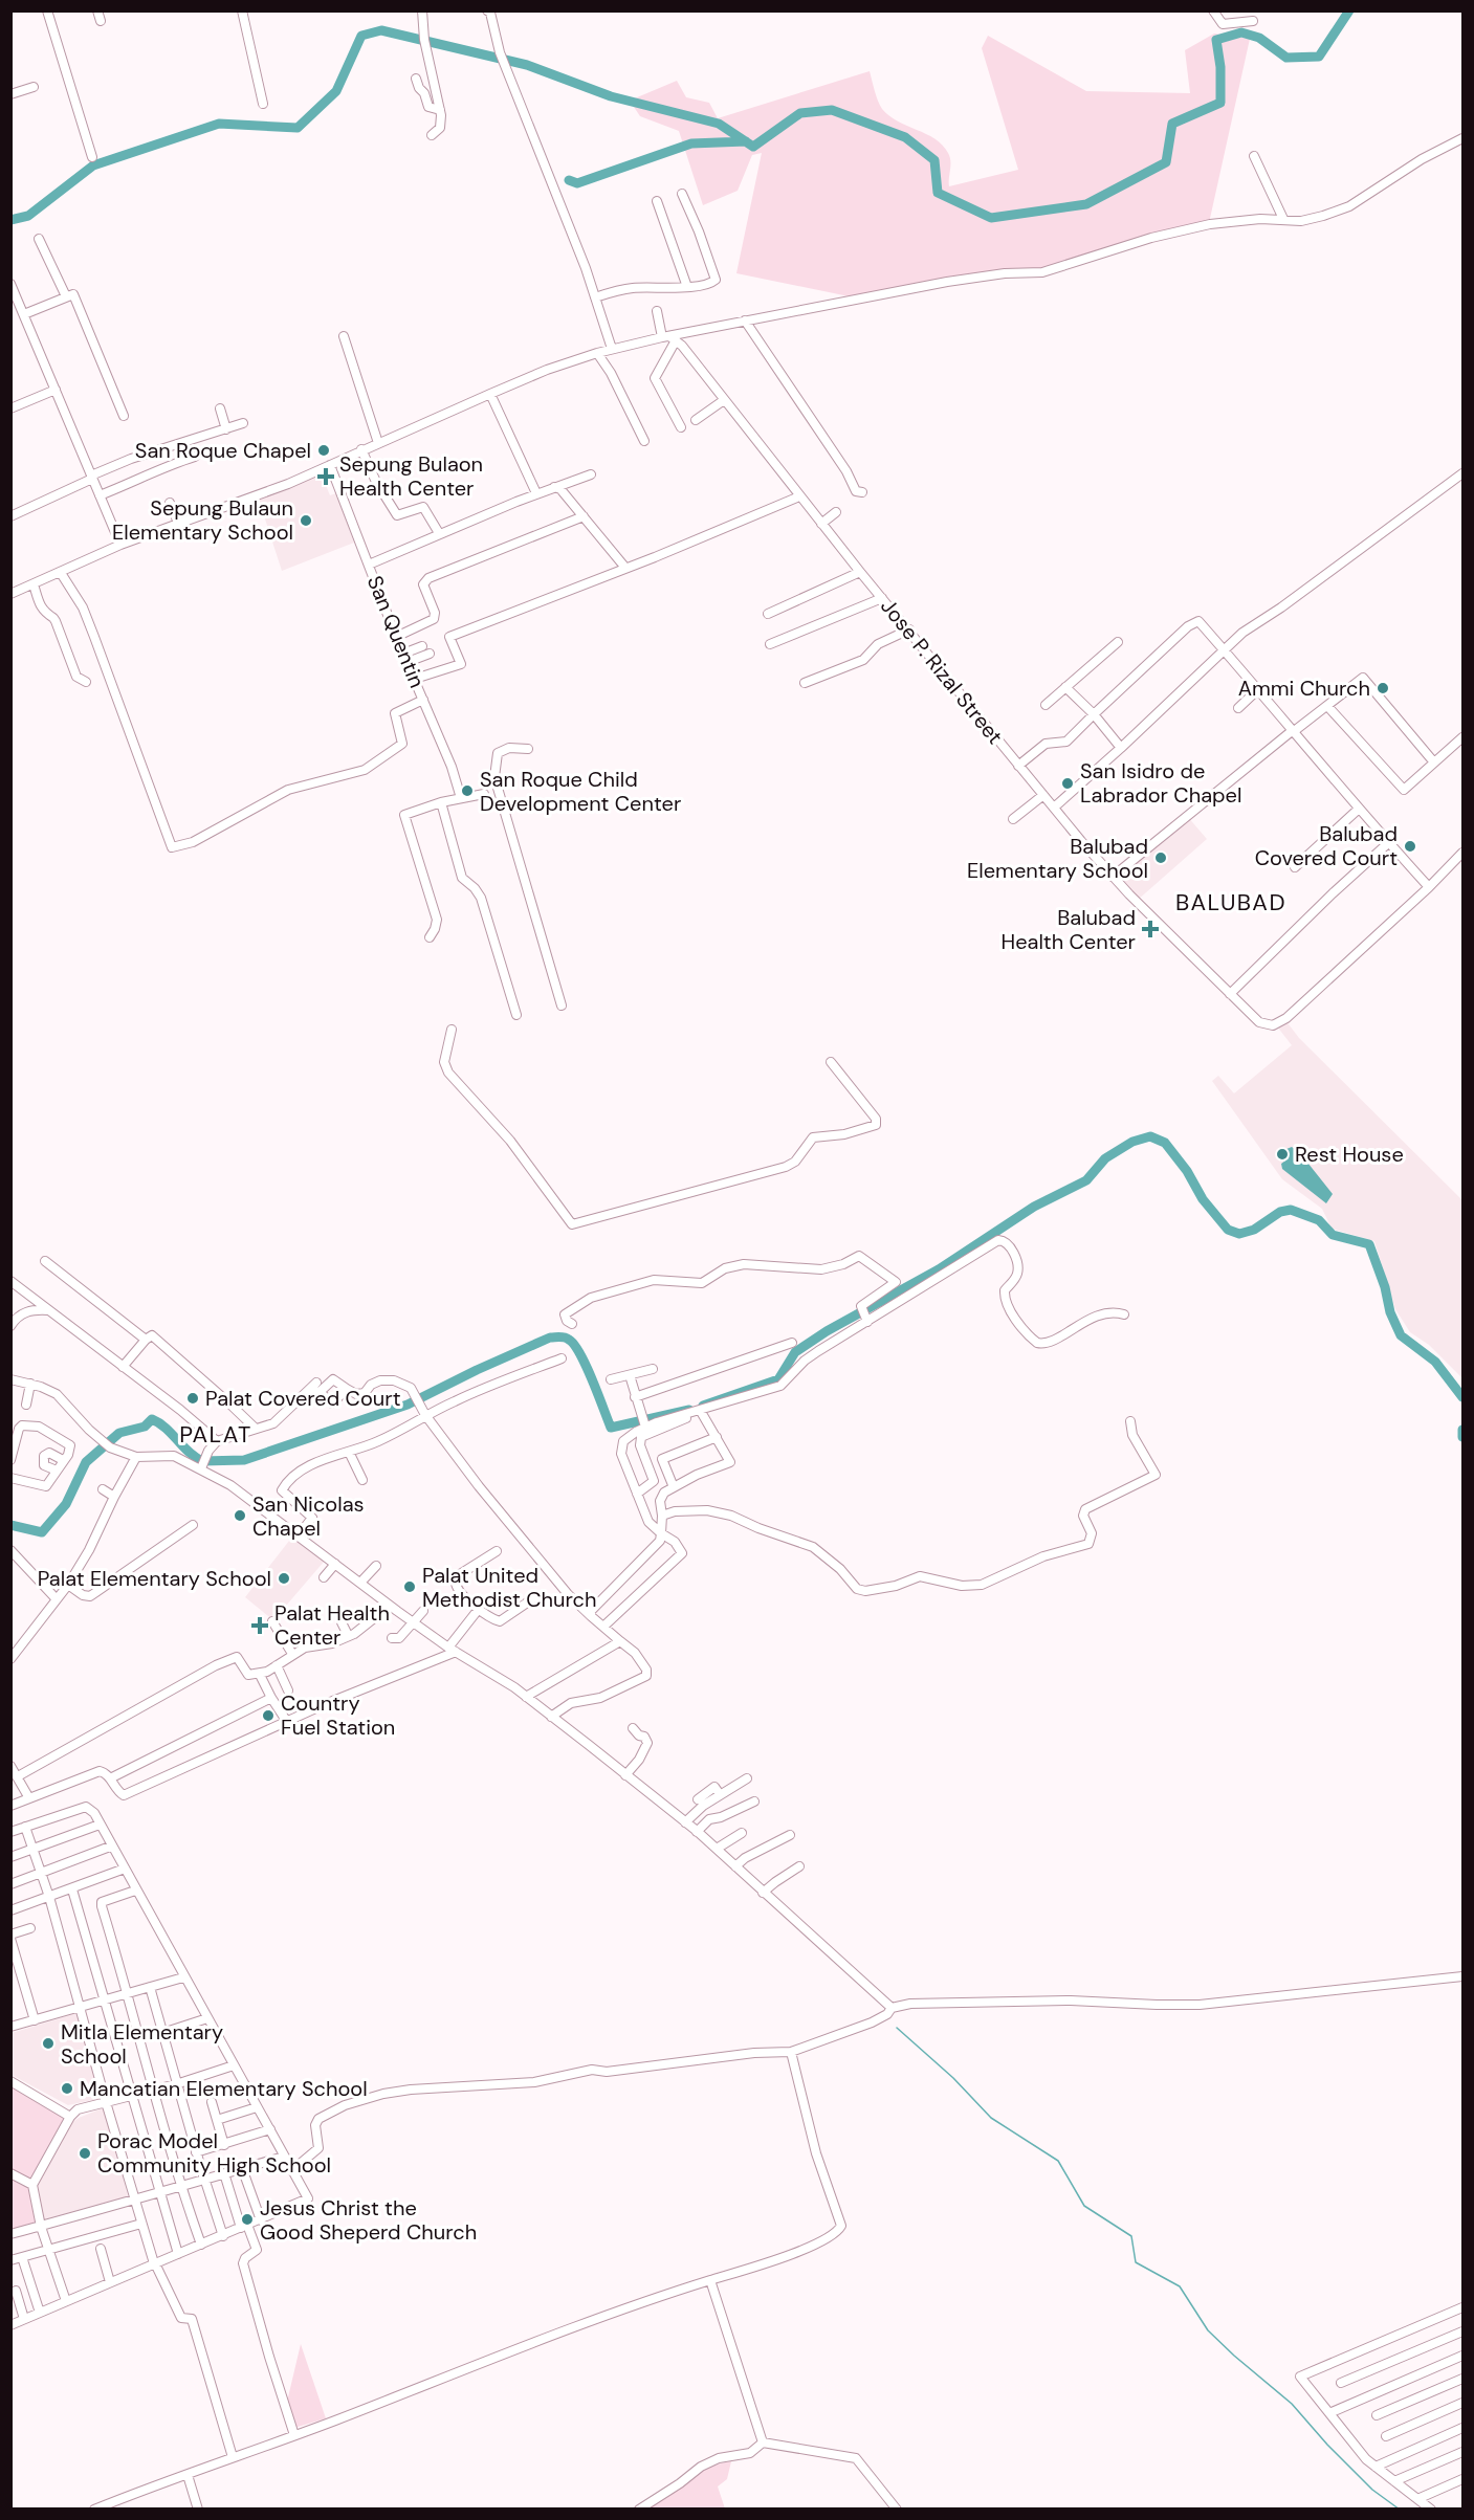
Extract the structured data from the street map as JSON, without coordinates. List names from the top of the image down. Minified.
{"streets":{"street":["San Quentin","Jose P. Rizal Street"]},"districts":["BALUBAD","PALAT"],"places":{"other":["San Roque Chapel","Sepung Bulaun Elementary School","Ammi Church","San Isidro de Labrador Chapel","San Roque Child Development Center","Balubad Covered Court","Balubad Elementary School","Rest House","Palat Covered Court","San Nicolas Chapel","Palat Elementary School","Palat United Methodist Church","Country Fuel Station","Mitla Elementary School","Mancatian Elementary School","Porac Model Community High School","Jesus Christ the Good Sheperd Church"],"health":["Sepung Bulaon Health Center","Balubad Health Center","Palat Health Center"]}}
